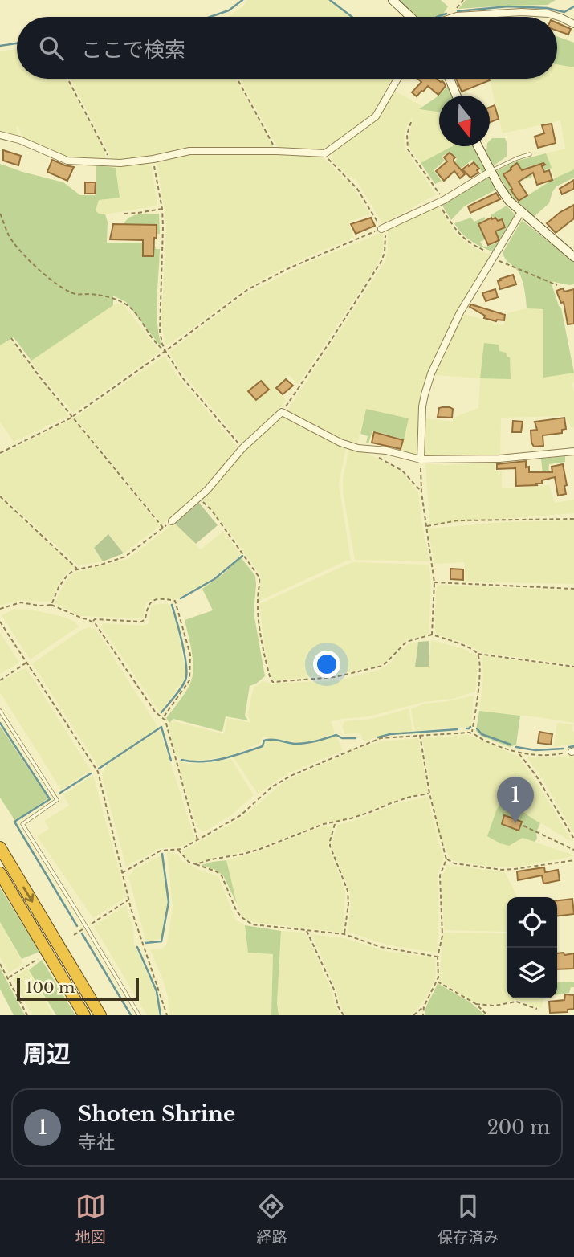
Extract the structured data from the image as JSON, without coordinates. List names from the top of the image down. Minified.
{"scale_bar":"100 m","north":"bottom","page":{"search":"ここで検索","pins":"1","scale":"100 m","heading":"周辺","list":[{"mark":"1","name":"Shoten Shrine","note":"寺社","value":"200 m"}],"nav":["地図","経路","保存済み"]}}
